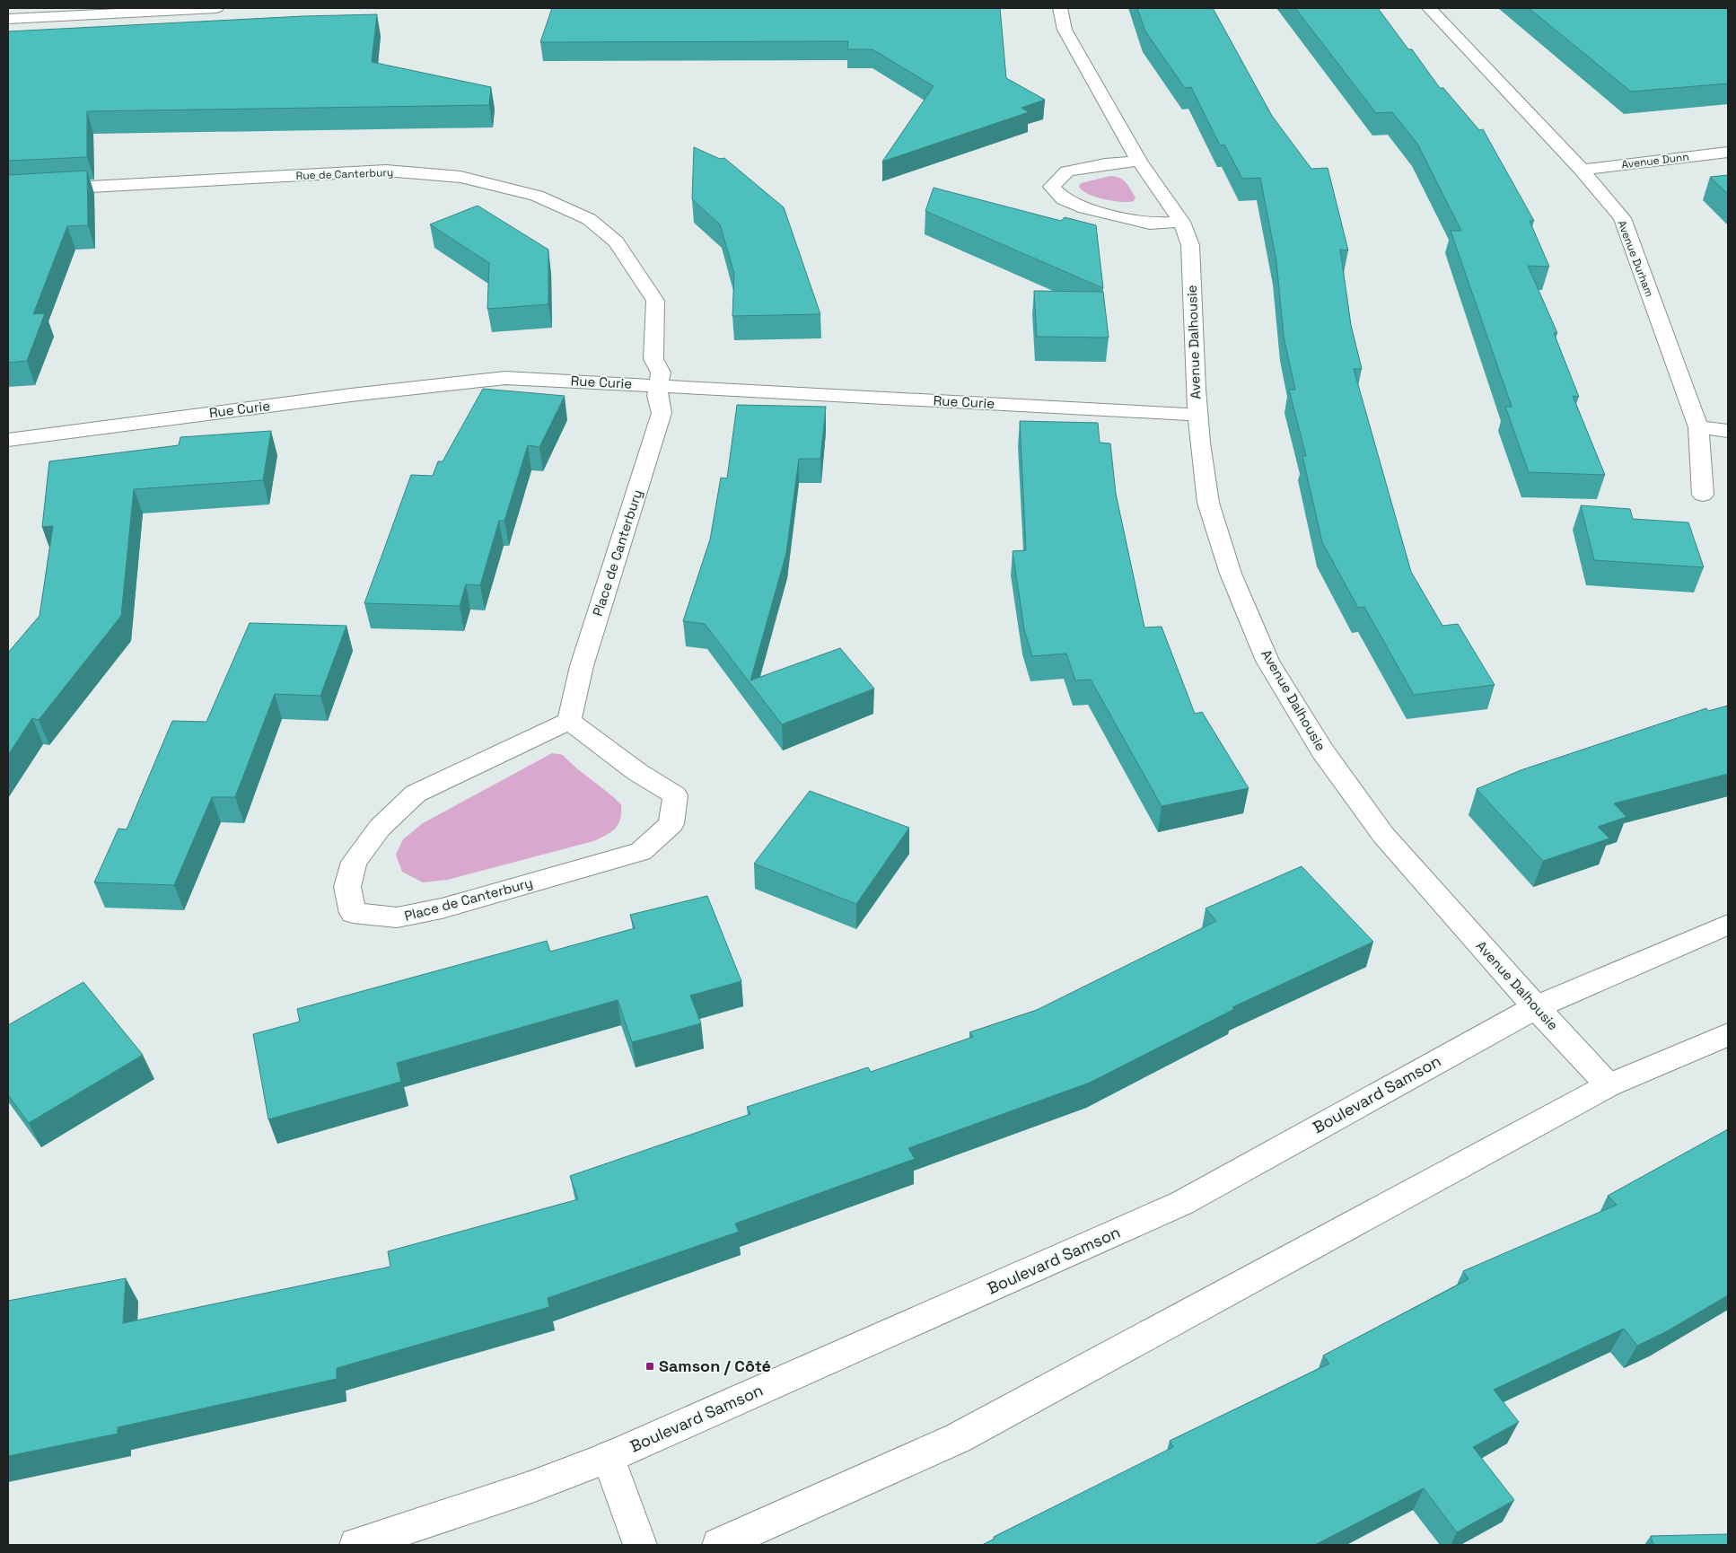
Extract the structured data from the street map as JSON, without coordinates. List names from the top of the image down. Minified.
{"streets":{"street":["Avenue Dunn","Rue de Canterbury","Avenue Durham","Avenue Dalhousie","Rue Curie","Place de Canterbury","Boulevard Samson"]},"crossings":[["Avenue Dunn","Avenue Durham"],["Rue de Canterbury","Rue Curie"],["Rue de Canterbury","Place de Canterbury"],["Avenue Dalhousie","Rue Curie"],["Avenue Dalhousie","Boulevard Samson"],["Rue Curie","Place de Canterbury"]],"places":{"transit":["Samson / Côté"]}}
